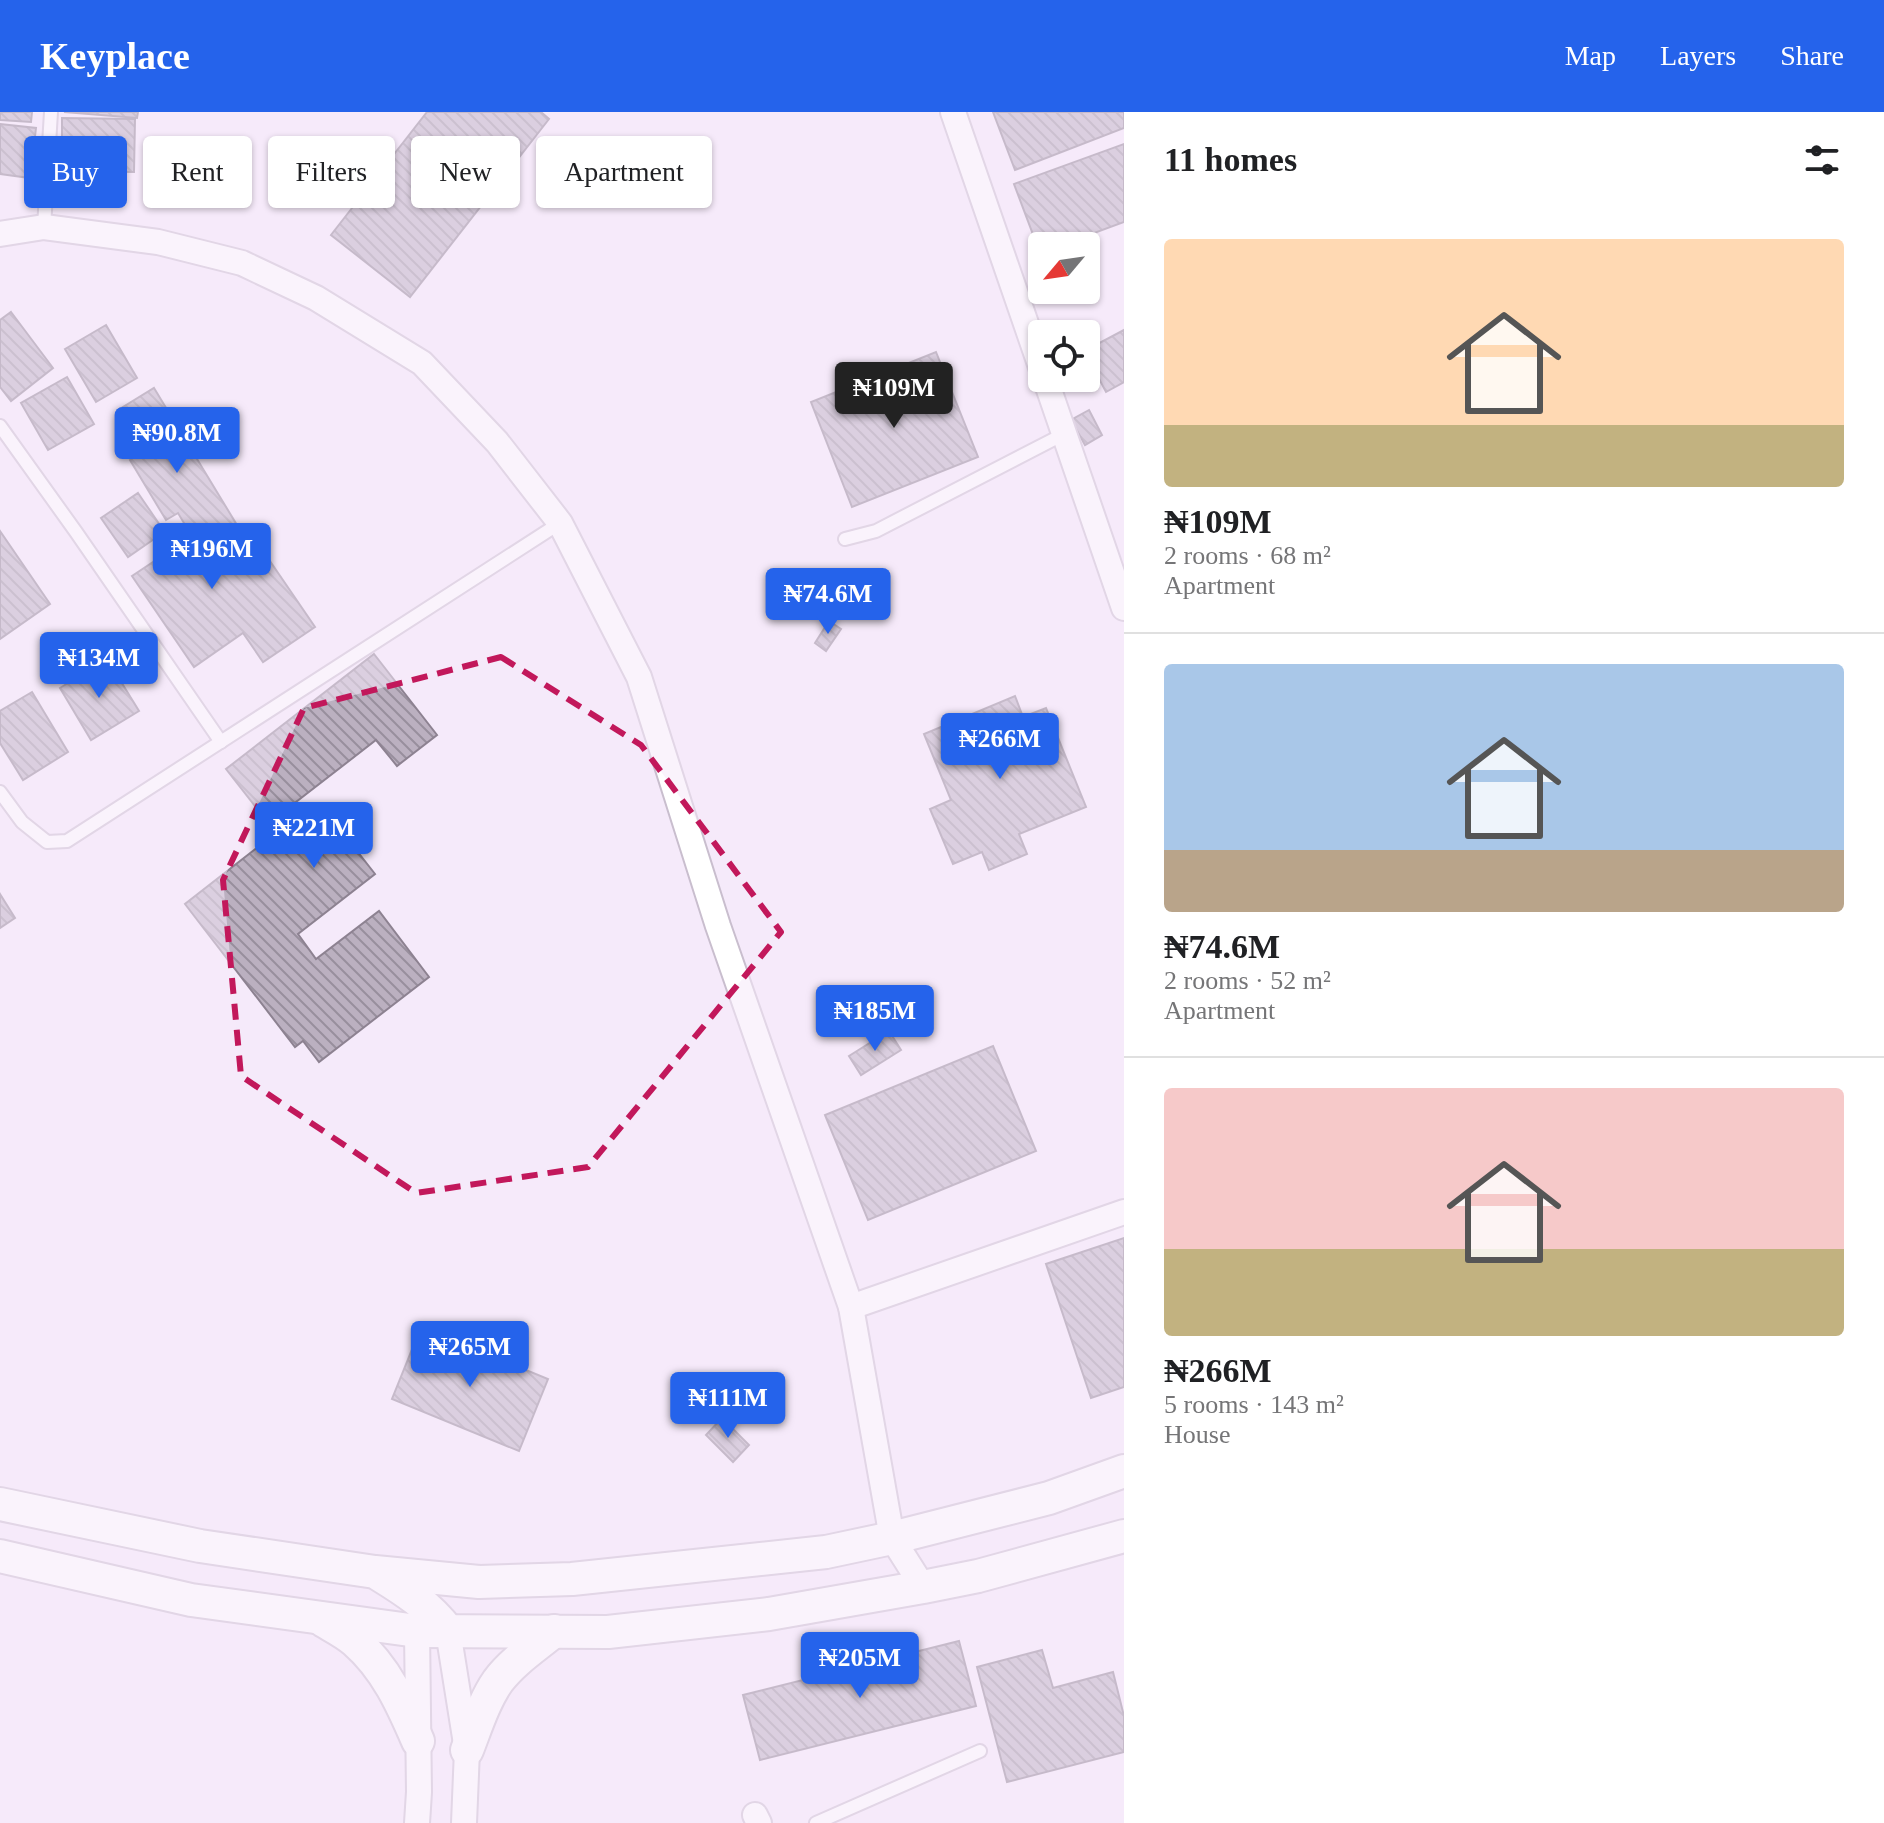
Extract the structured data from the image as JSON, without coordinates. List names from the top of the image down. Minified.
{"north":"bottom left","page":{"header":"Keyplace","nav":["Map","Layers","Share"],"heading":"11 homes","chip":["Buy","Rent","Filters","New","Apartment"],"list":[{"name":"₦109M","note":"2 rooms · 68 m² · Apartment"},{"name":"₦74.6M","note":"2 rooms · 52 m² · Apartment"},{"name":"₦266M","note":"5 rooms · 143 m² · House"}],"price":["₦109M","₦90.8M","₦196M","₦74.6M","₦134M","₦266M","₦221M","₦185M","₦265M","₦111M","₦205M"]}}
